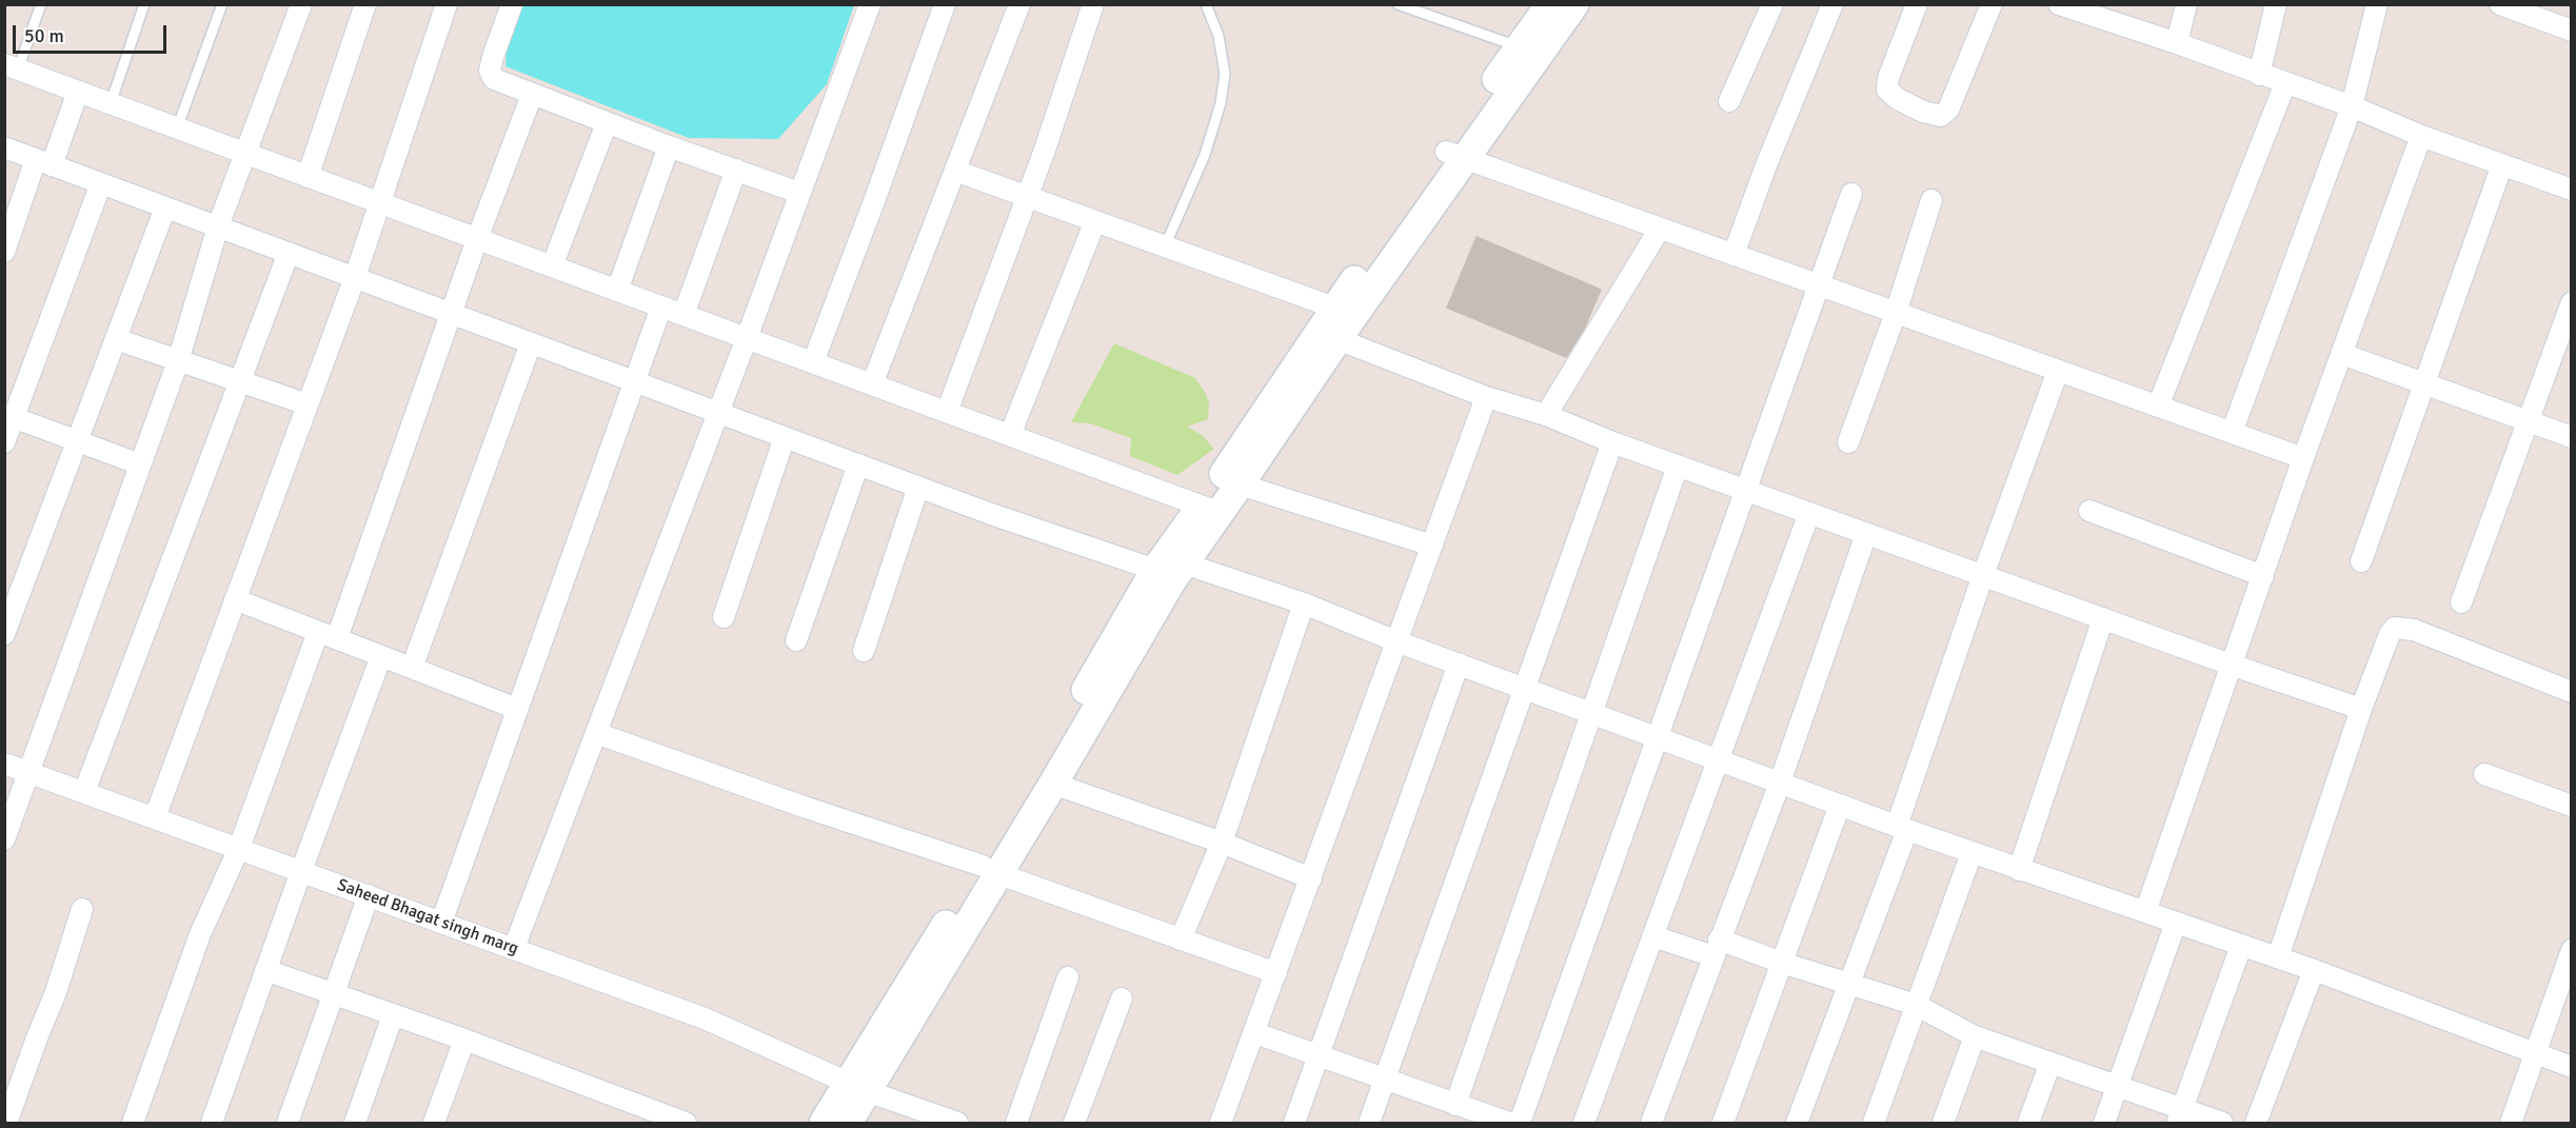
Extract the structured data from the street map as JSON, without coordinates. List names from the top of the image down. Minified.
{"streets":{"street":["Saheed Bhagat singh marg"]},"scale_bar":"50 m"}
